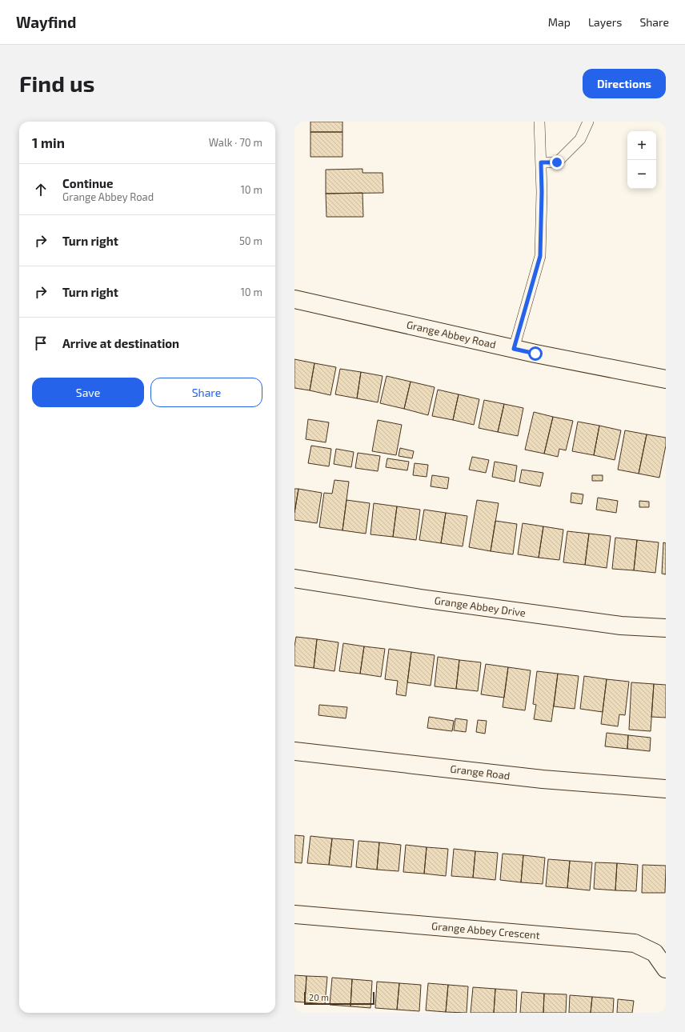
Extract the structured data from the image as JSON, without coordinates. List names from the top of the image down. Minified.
{"streets":{"street":["Grange Abbey Road","Grange Abbey Drive","Grange Road","Grange Abbey Crescent"]},"scale_bar":"20 m","page":{"header":"Wayfind","nav":["Map","Layers","Share"],"buttons":["Directions",["Save","Share"]],"title":"Find us","heading":["1 min","Walk · 70 m"],"map_buttons":["+","−"],"list":[["Continue","Grange Abbey Road","10 m"],["Turn right","50 m"],["Turn right","10 m"],"Arrive at destination"],"scale":"20 m"}}
